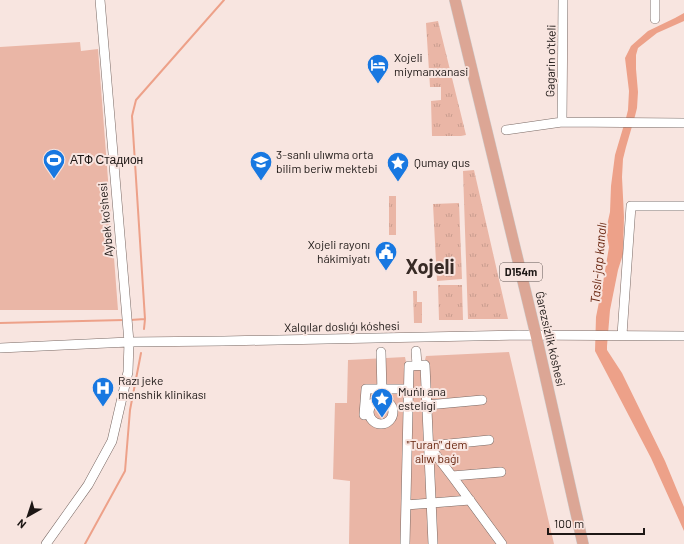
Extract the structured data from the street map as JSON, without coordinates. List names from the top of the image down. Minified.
{"streets":{"main road":["D154m","Ǵarezsizlik kóshesi"],"street":["Gagarin o'tkeli","Aybek ko'shesi","Xalqılar doslıǵı kóshesi"]},"crossings":[["Aybek ko'shesi","Xalqılar doslıǵı kóshesi"],["Xalqılar doslıǵı kóshesi","Ǵarezsizlik kóshesi"]],"districts":["Xojeli"],"water":["Taslı-jap kanalı"],"parks":["\"Turan\" dem alıw baǵı"],"places":{"hotel":["Xojeli miymanxanasi"],"sports":["АТФ Стадион"],"school or university":["3-sanlı ulıwma orta bilim beriw mektebi"],"place":["Qumay qus","Muńlı ana esteligi"],"public building":["Xojeli rayonı hákimiyatı"],"hospital":["Razı jeke menshik klinikası"]},"scale_bar":"100 m","north":"bottom left"}
